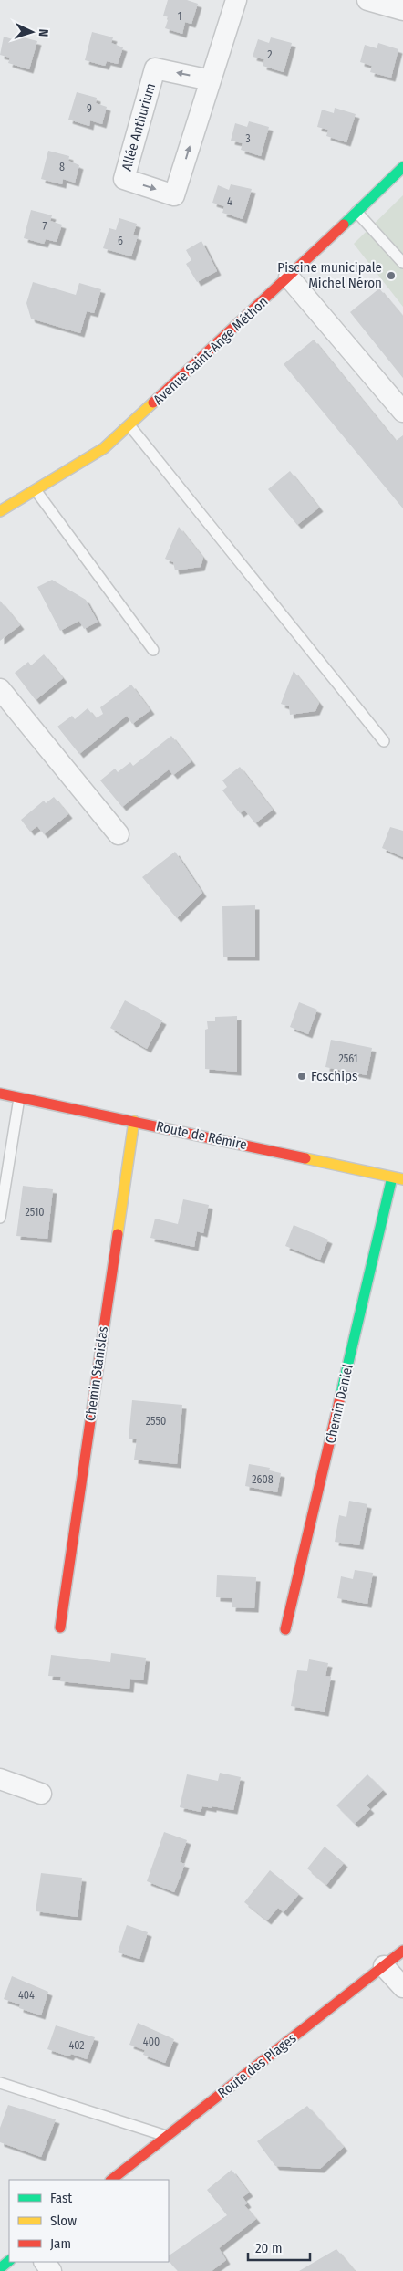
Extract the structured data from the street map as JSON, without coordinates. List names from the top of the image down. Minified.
{"streets":{"street":["Allée Anthurium","Avenue Saint-Ange Méthon","Route de Rémire","Chemin Stanislas","Chemin Daniel","Route des Plages"]},"crossings":[["Route de Rémire","Chemin Stanislas"],["Route de Rémire","Chemin Daniel"]],"places":["Piscine municipale Michel Néron","Fcschips"],"house_numbers":["1","2","9","3","8","4","7","6","2561","2510","2550","2608","404","400","402"],"legend":["Fast","Slow","Jam"],"scale_bar":"20 m","north":"right"}
